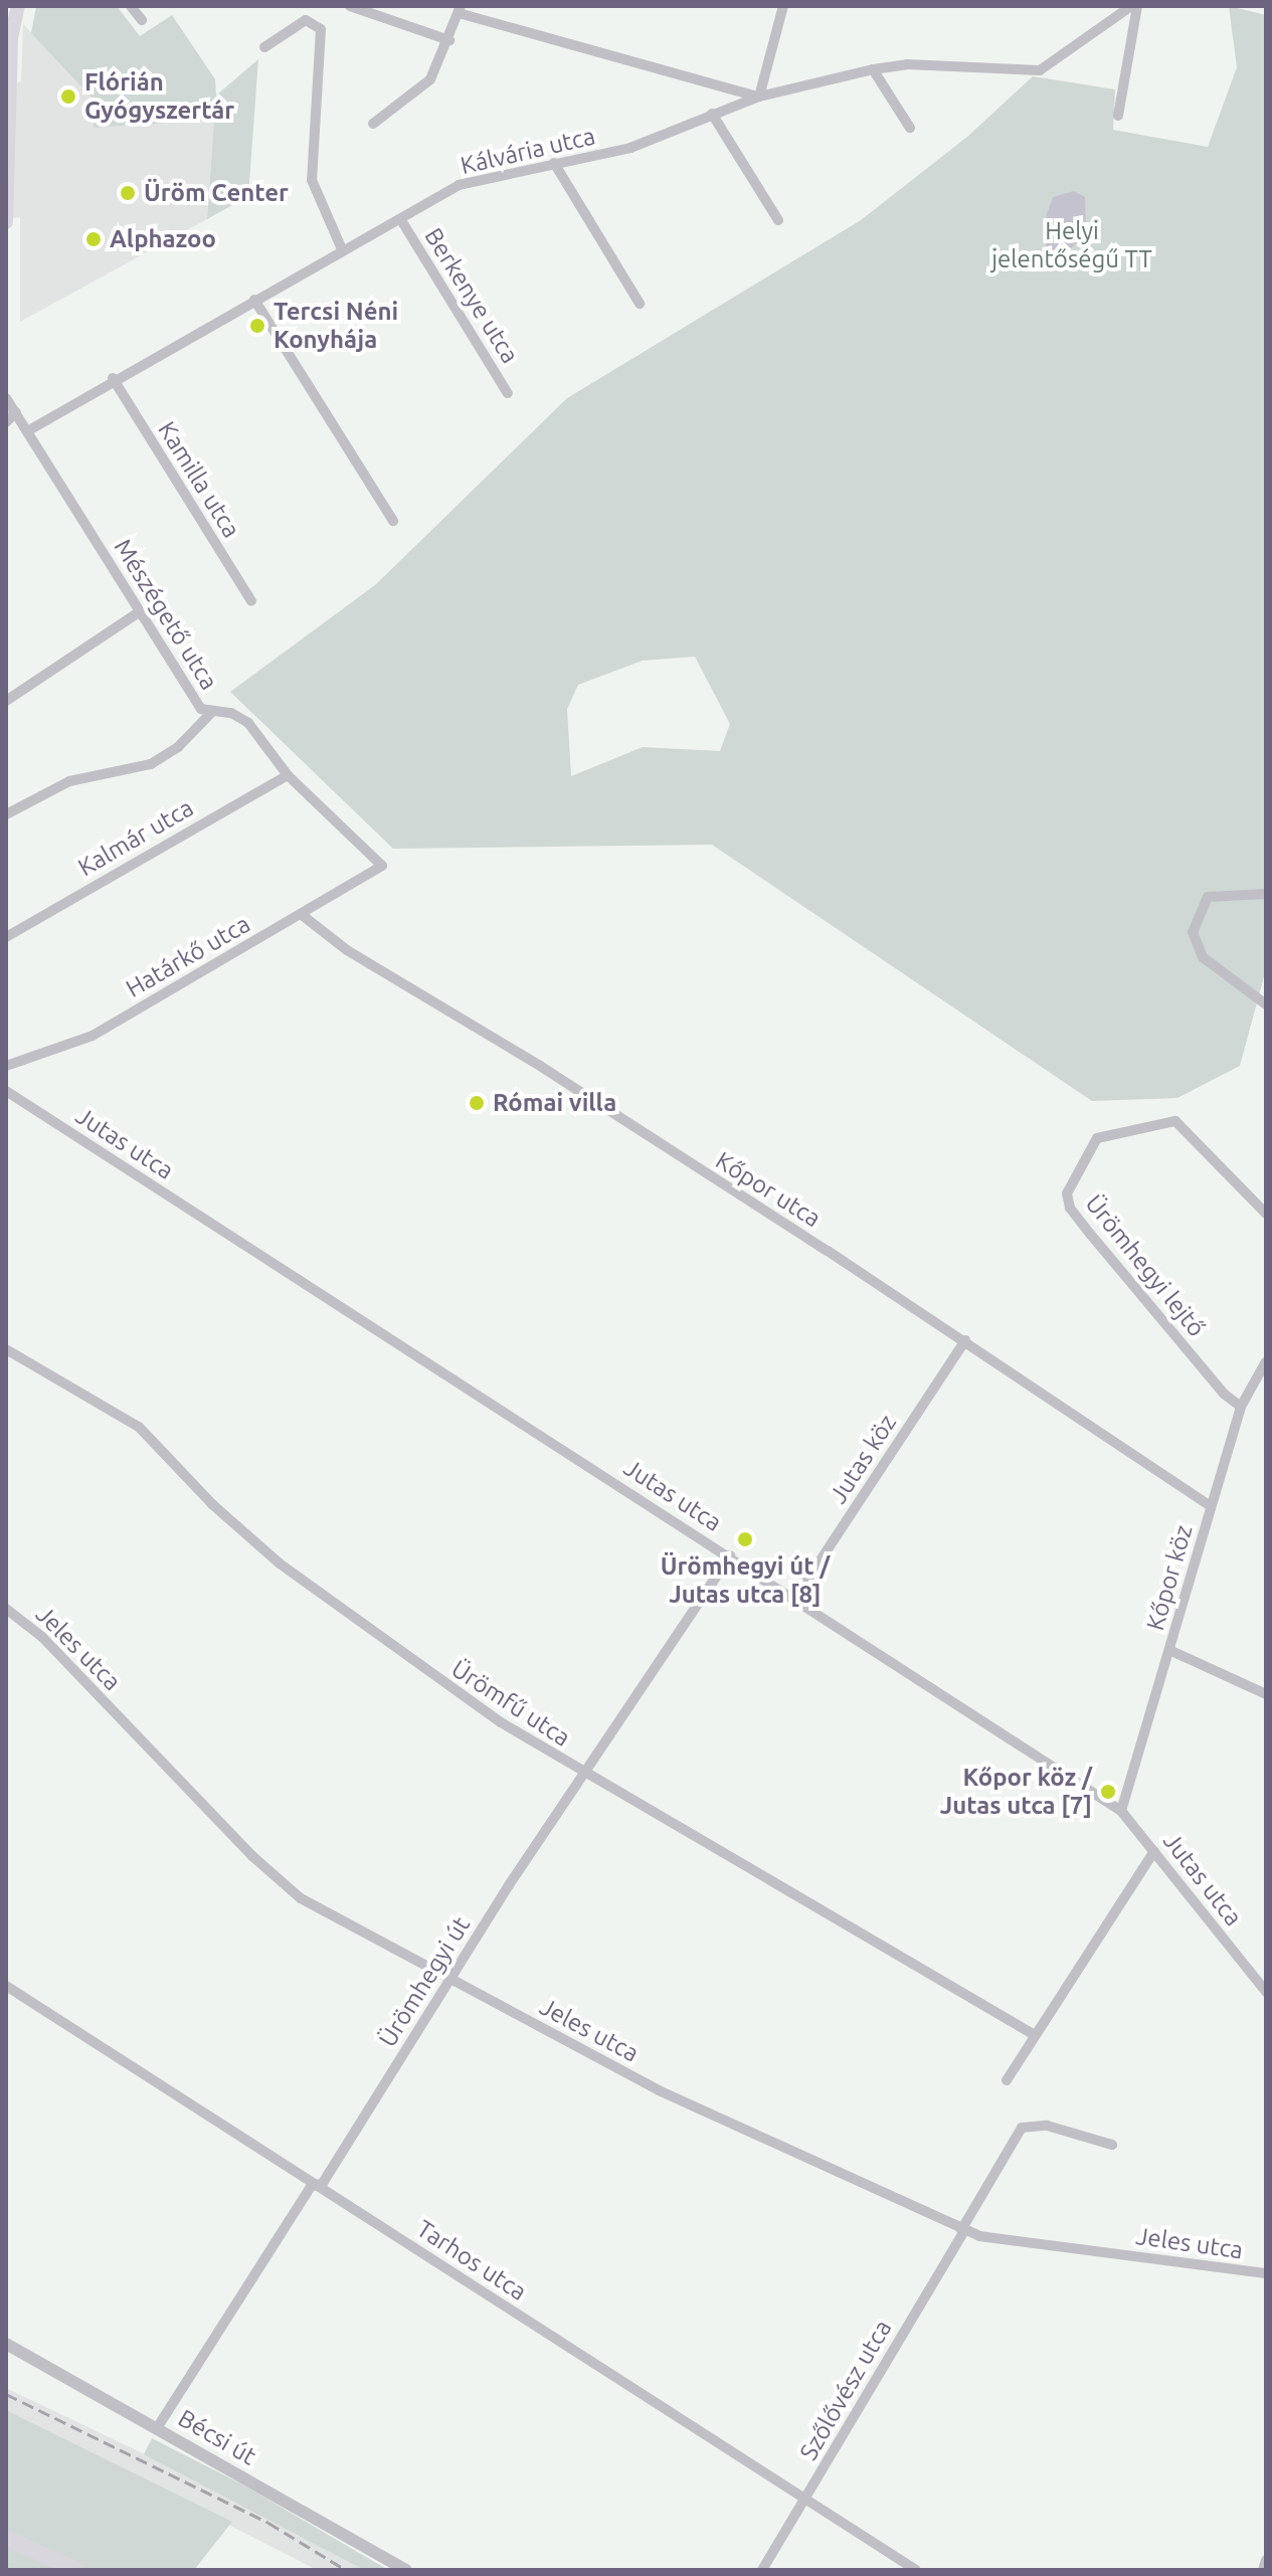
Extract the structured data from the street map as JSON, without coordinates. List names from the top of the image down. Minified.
{"streets":{"street":["Kálvária utca","Berkenye utca","Kamilla utca","Mészégető utca","Kalmár utca","Határkő utca","Jutas utca","Kőpor utca","Ürömhegyi lejtő","Jutas köz","Kőpor köz","Jeles utca","Ürömfű utca","Ürömhegyi út","Tarhos utca","Szőlővész utca","Bécsi út"]},"crossings":[["Kálvária utca","Berkenye utca"],["Kálvária utca","Kamilla utca"],["Kálvária utca","Mészégető utca"],["Mészégető utca","Kalmár utca"],["Mészégető utca","Határkő utca"],["Határkő utca","Kőpor utca"],["Jutas utca","Jutas köz"],["Jutas utca","Kőpor köz"],["Jutas utca","Ürömhegyi út"],["Kőpor utca","Jutas köz"],["Kőpor utca","Kőpor köz"],["Ürömhegyi lejtő","Kőpor köz"],["Jeles utca","Ürömhegyi út"],["Jeles utca","Szőlővész utca"],["Ürömfű utca","Ürömhegyi út"],["Ürömhegyi út","Tarhos utca"],["Ürömhegyi út","Bécsi út"],["Tarhos utca","Szőlővész utca"]],"parks":["Helyi jelentőségű TT"],"places":["Flórián Gyógyszertár","Üröm Center","Alphazoo","Tercsi Néni Konyhája","Római villa","Ürömhegyi út / Jutas utca [8]","Kőpor köz / Jutas utca [7]"]}
